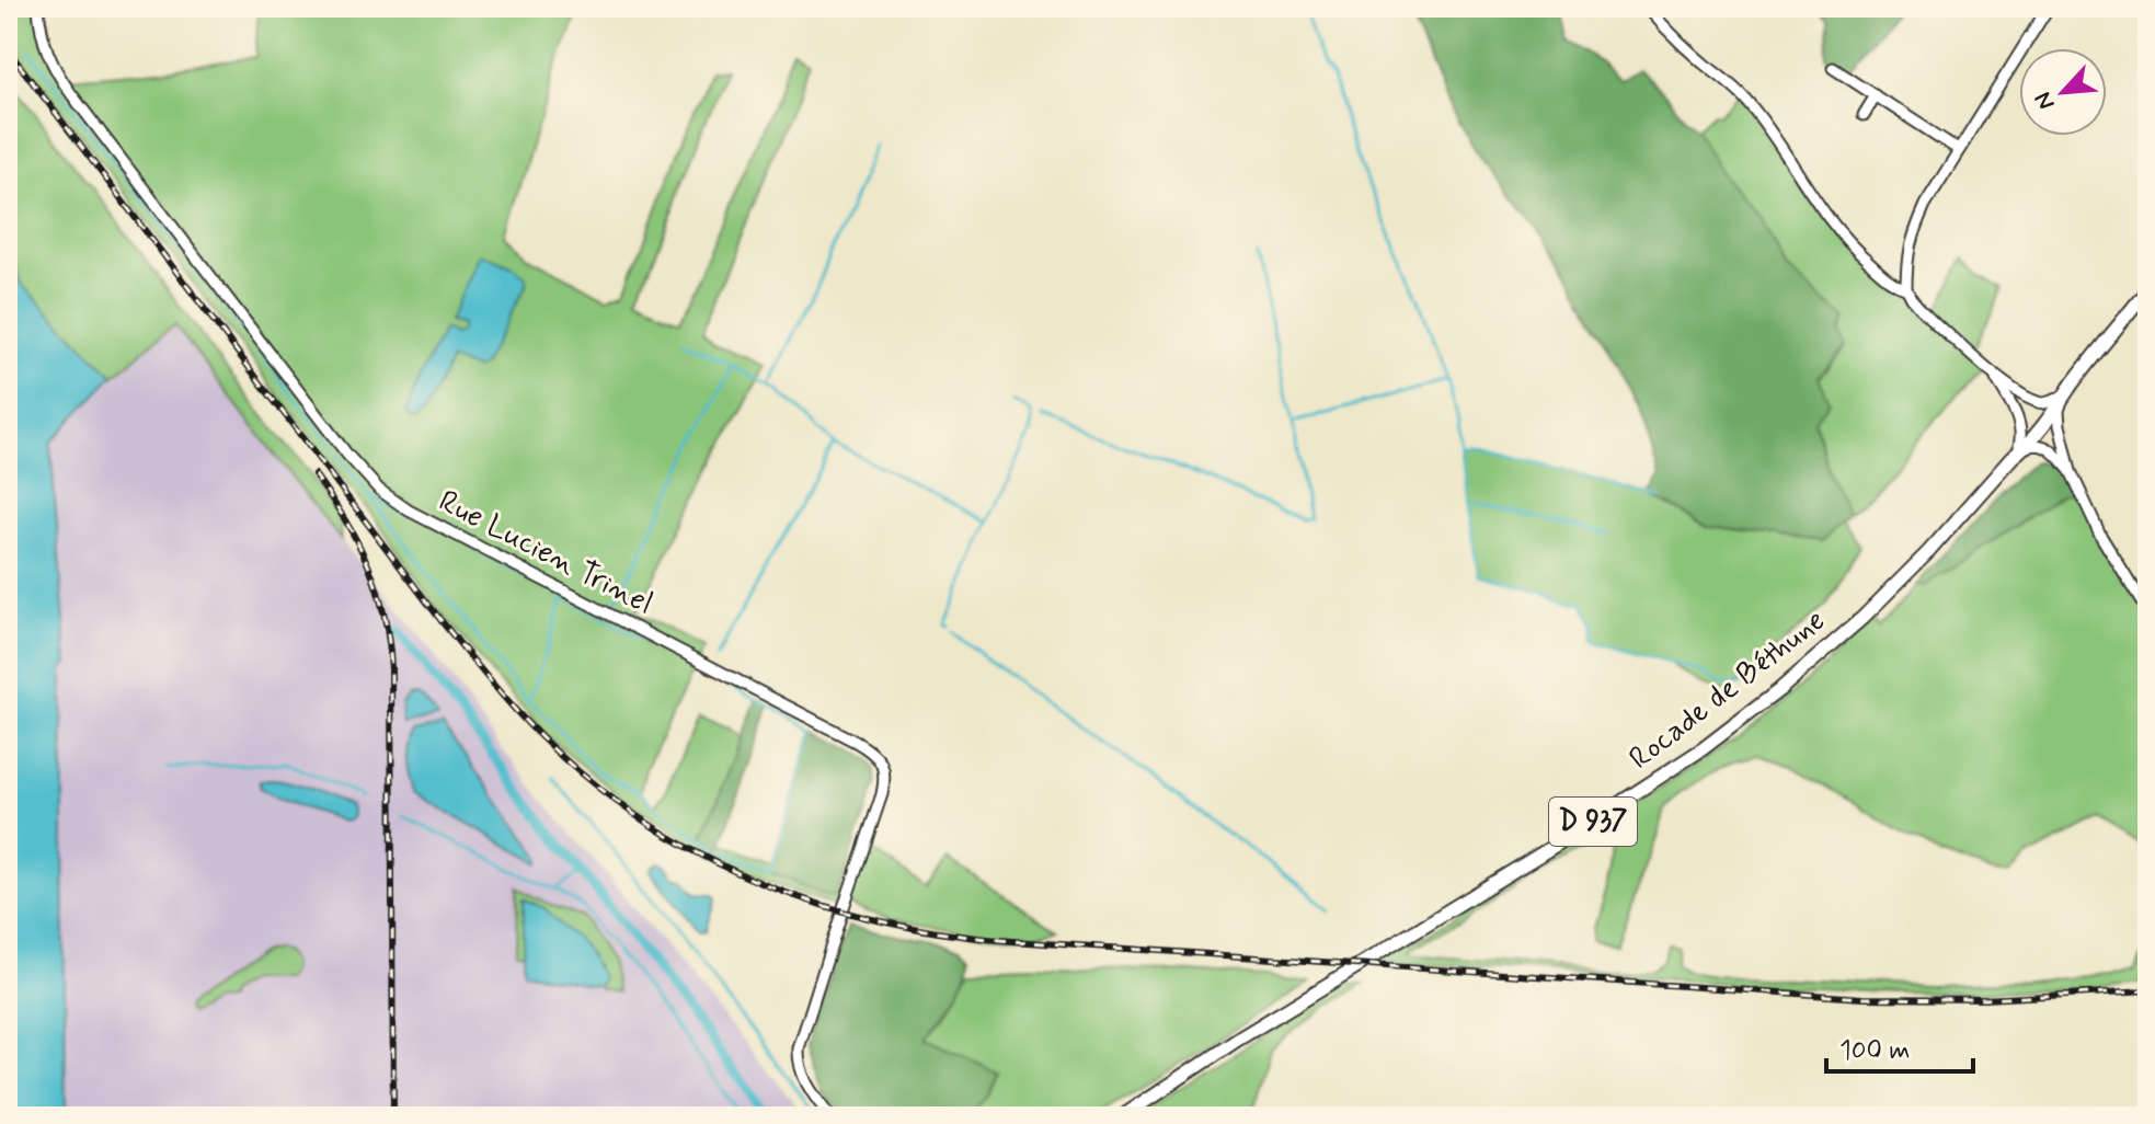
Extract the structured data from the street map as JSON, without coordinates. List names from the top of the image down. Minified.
{"streets":{"main road":["Rocade de Béthune","D 937"],"street":["Rue Lucien Trinel"]},"scale_bar":"100 m","north":"bottom left"}
